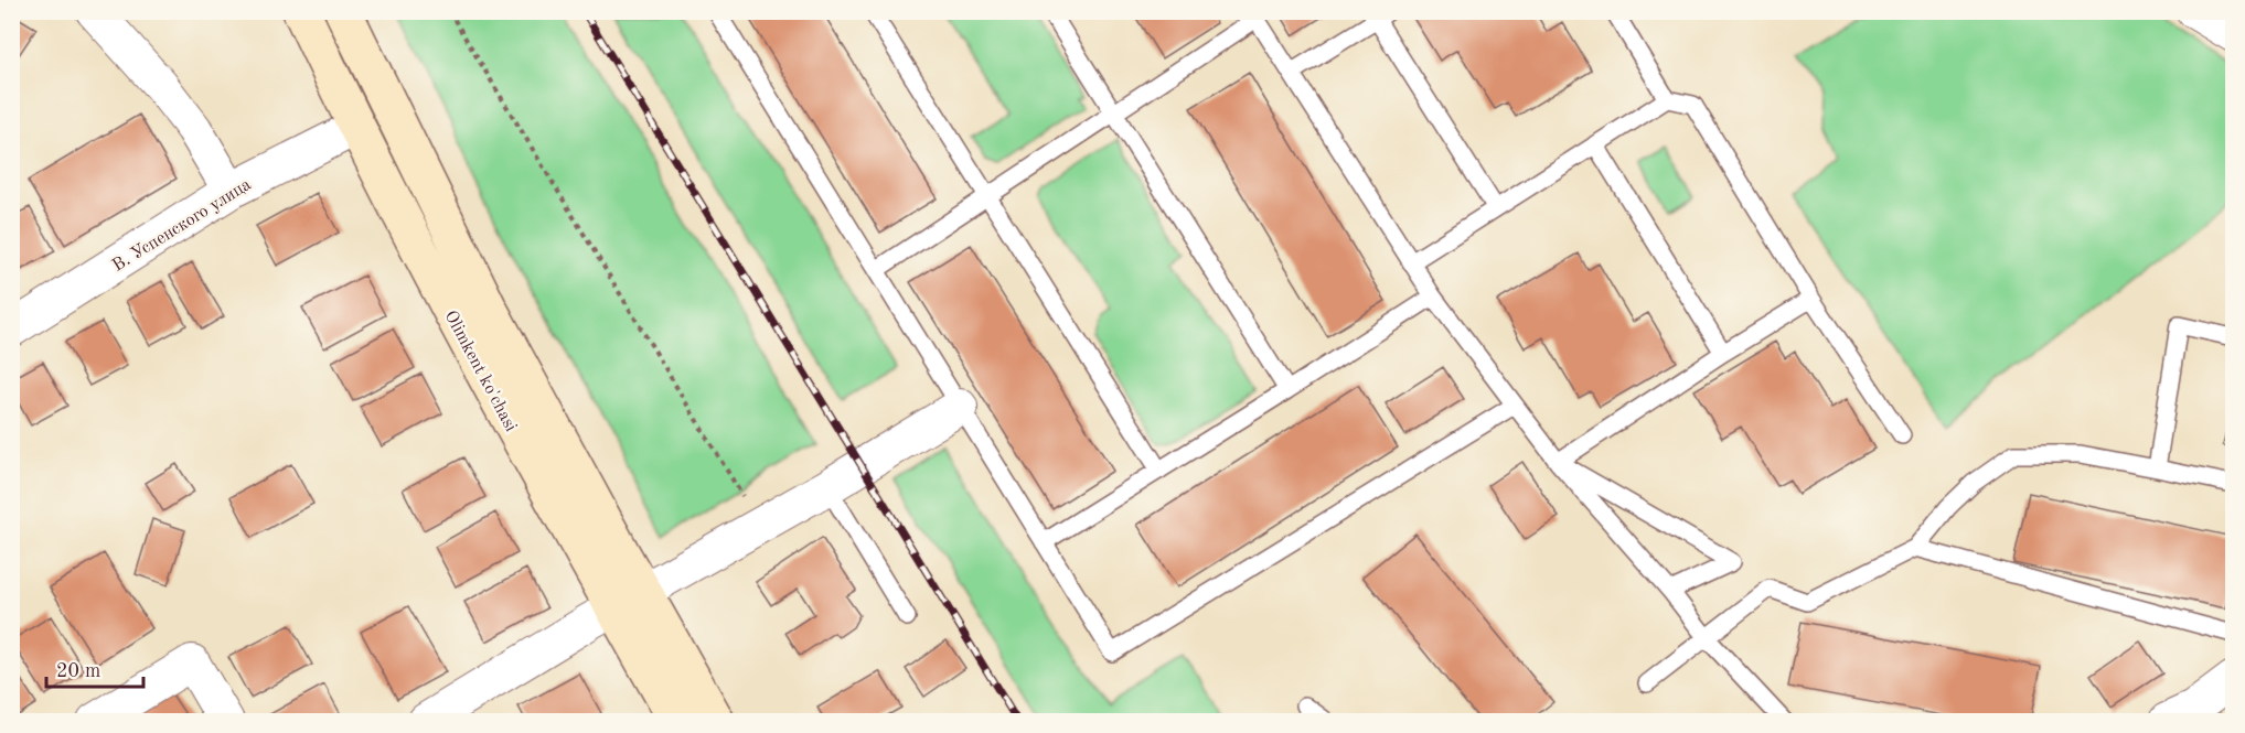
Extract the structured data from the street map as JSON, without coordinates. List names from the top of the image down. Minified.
{"streets":{"main road":["Olimkent ko'chasi"],"street":["В. Успенского улица"]},"crossings":[["В. Успенского улица","Olimkent ko'chasi"]],"scale_bar":"20 m"}
